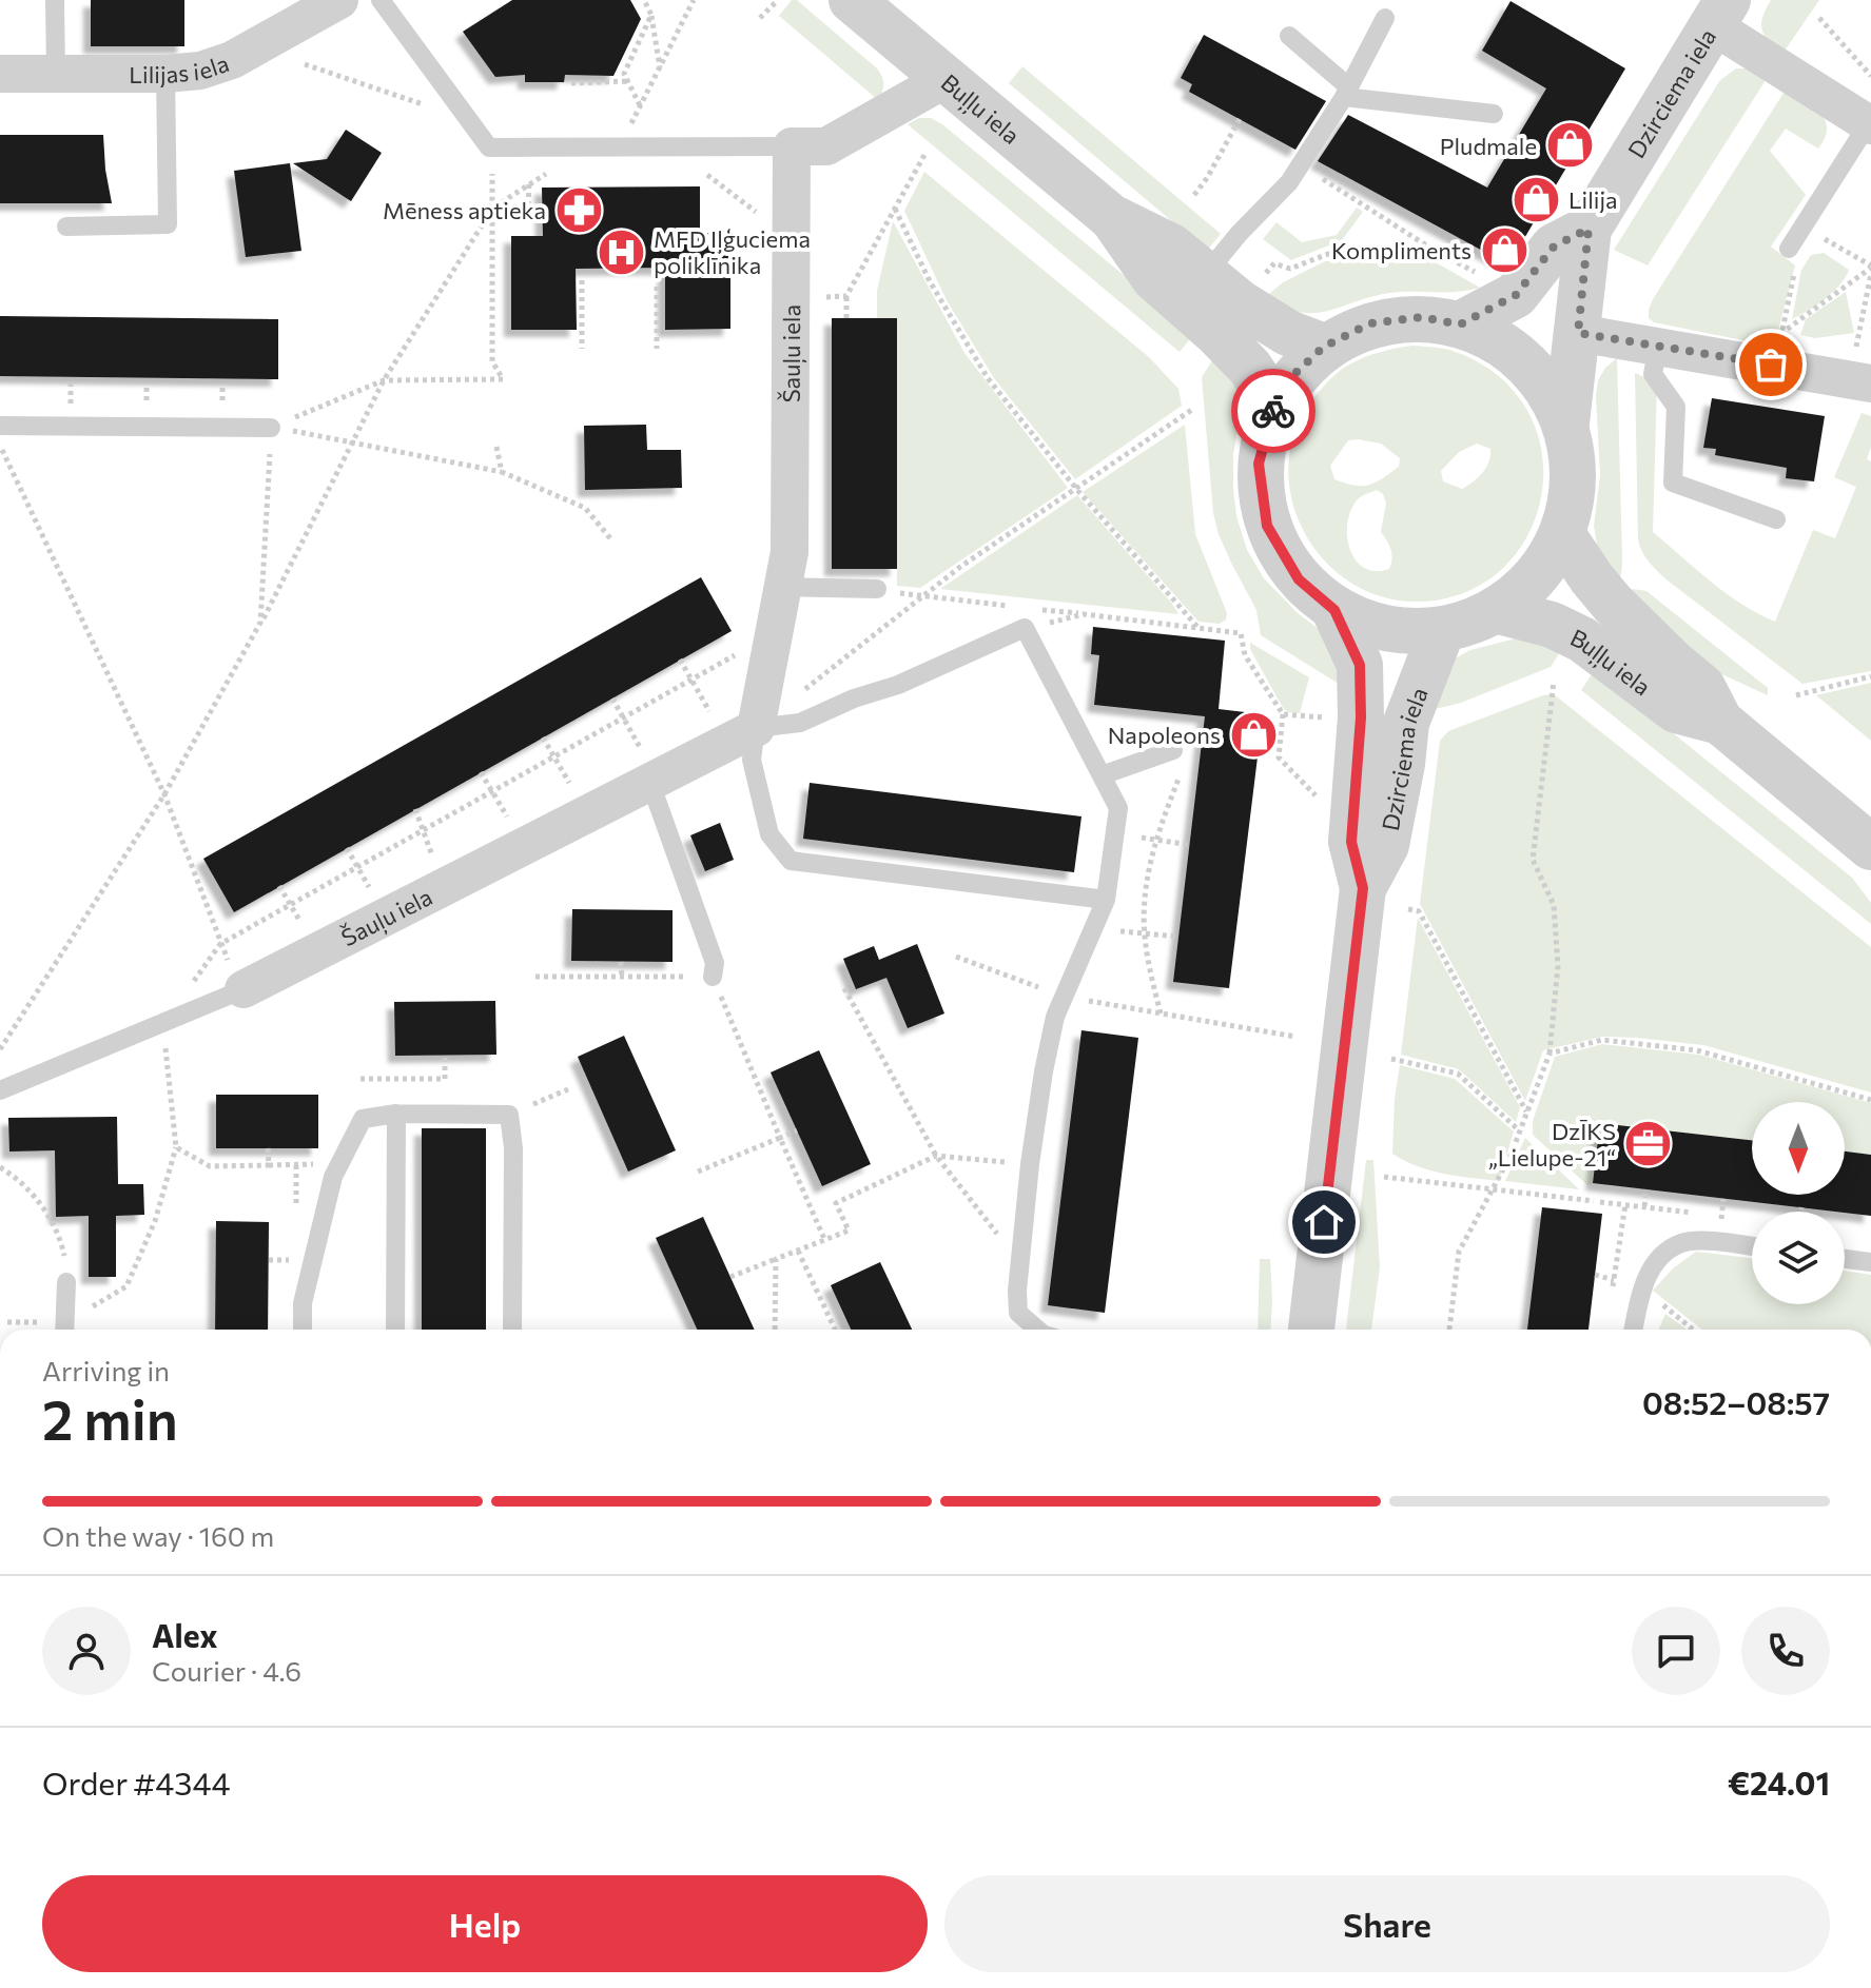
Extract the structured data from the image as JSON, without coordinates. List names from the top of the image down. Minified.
{"streets":{"street":["Lilijas iela","Dzirciema iela","Buļļu iela","Šauļu iela"]},"places":{"shop":["Pludmale","Lilija","Kompliments","Napoleons"],"pharmacy":["Mēness aptieka"],"hospital":["MFD Iļģuciema poliklīnika"],"office":["DzĪKS „Lielupe-21“"]},"north":"bottom","page":{"heading":["2 min","Arriving in","08:52–08:57"],"panel":["Alex","Courier · 4.6","Order #4344","€24.01"],"bar":"On the way · 160 m","buttons":["Help","Share"]}}
